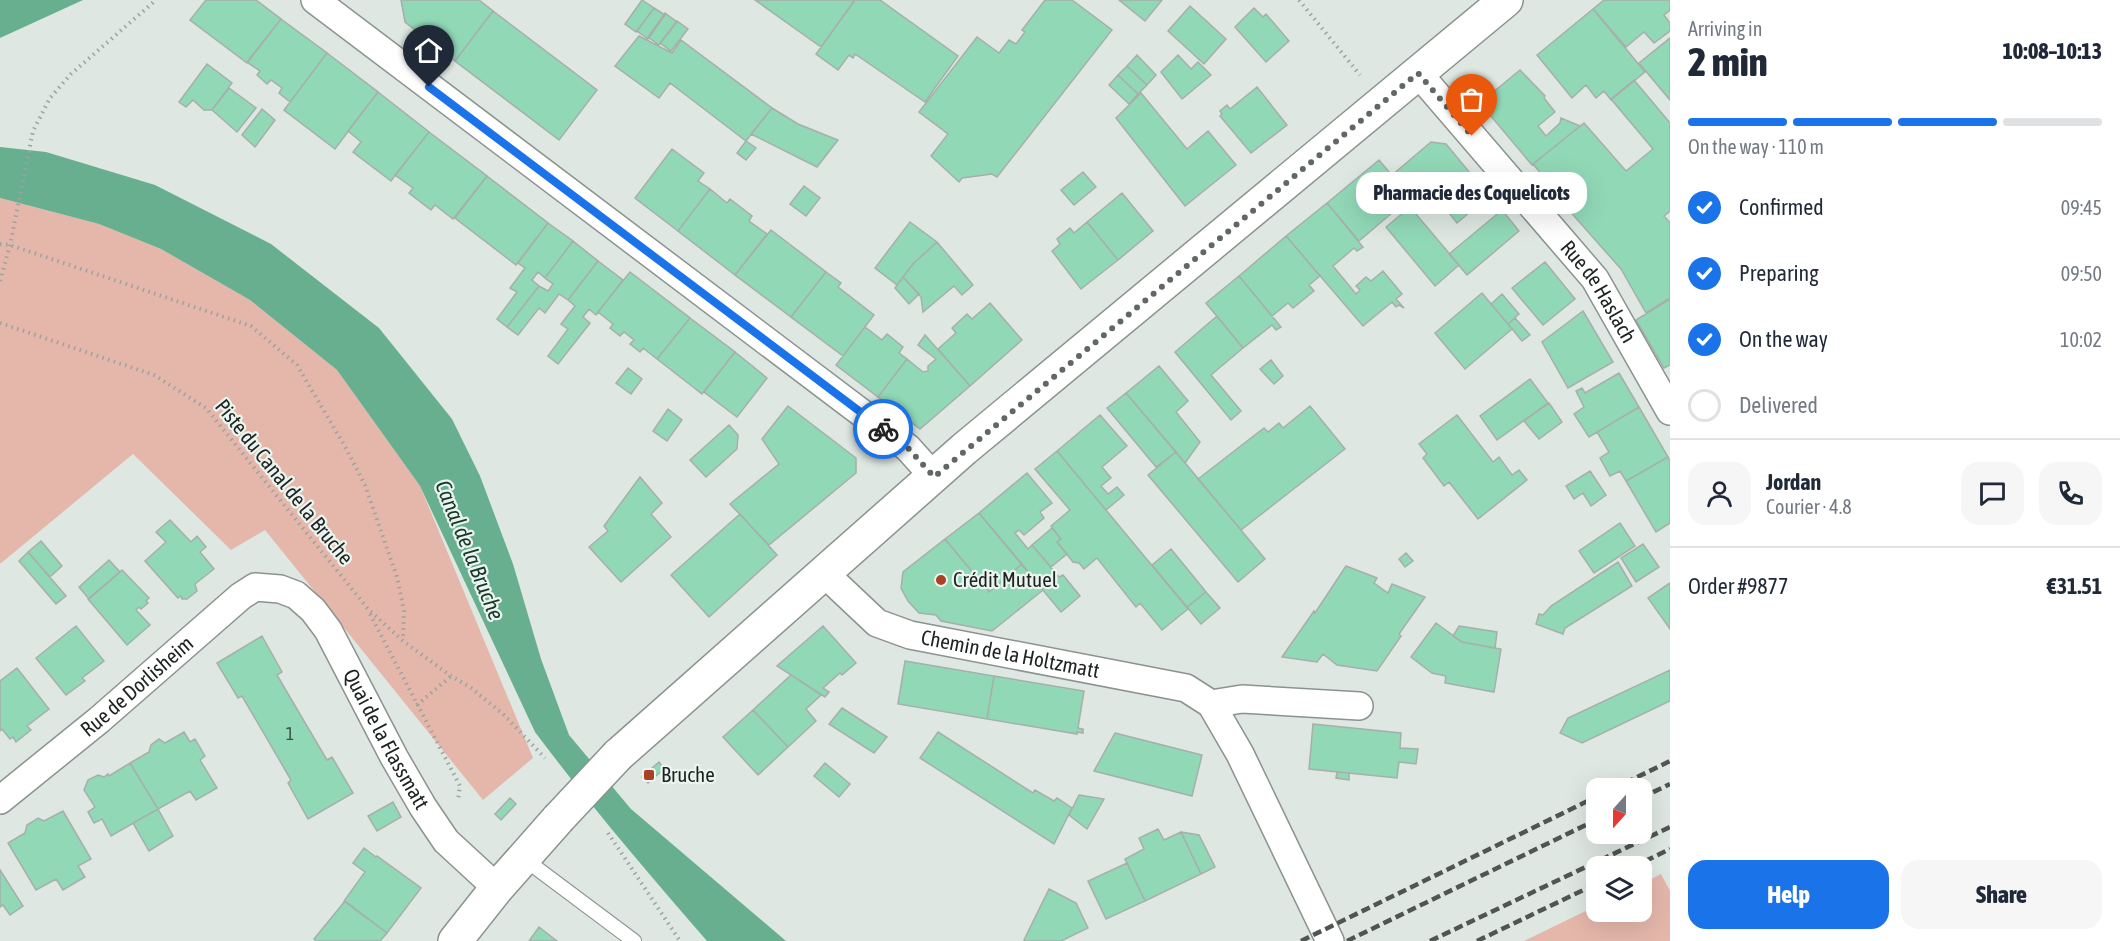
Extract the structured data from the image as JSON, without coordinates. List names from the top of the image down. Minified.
{"streets":{"street":["Rue de Haslach","Chemin de la Holtzmatt","Rue de Dorlisheim","Quai de la Flassmatt"],"path":["Piste du Canal de la Bruche"]},"crossings":[["Rue de Dorlisheim","Quai de la Flassmatt"]],"water":["Canal de la Bruche"],"places":{"other":["Pharmacie des Coquelicots","Crédit Mutuel"],"transit":["Bruche"]},"house_numbers":["1"],"north":"bottom","page":{"heading":["2 min","Arriving in","10:08–10:13"],"panel":["Jordan","Courier · 4.8","Order #9877","€31.51"],"bar":"On the way · 110 m","bubble":"Pharmacie des Coquelicots","list":[["Confirmed","09:45"],["Preparing","09:50"],["On the way","10:02"],"Delivered"],"buttons":["Help","Share"]}}
